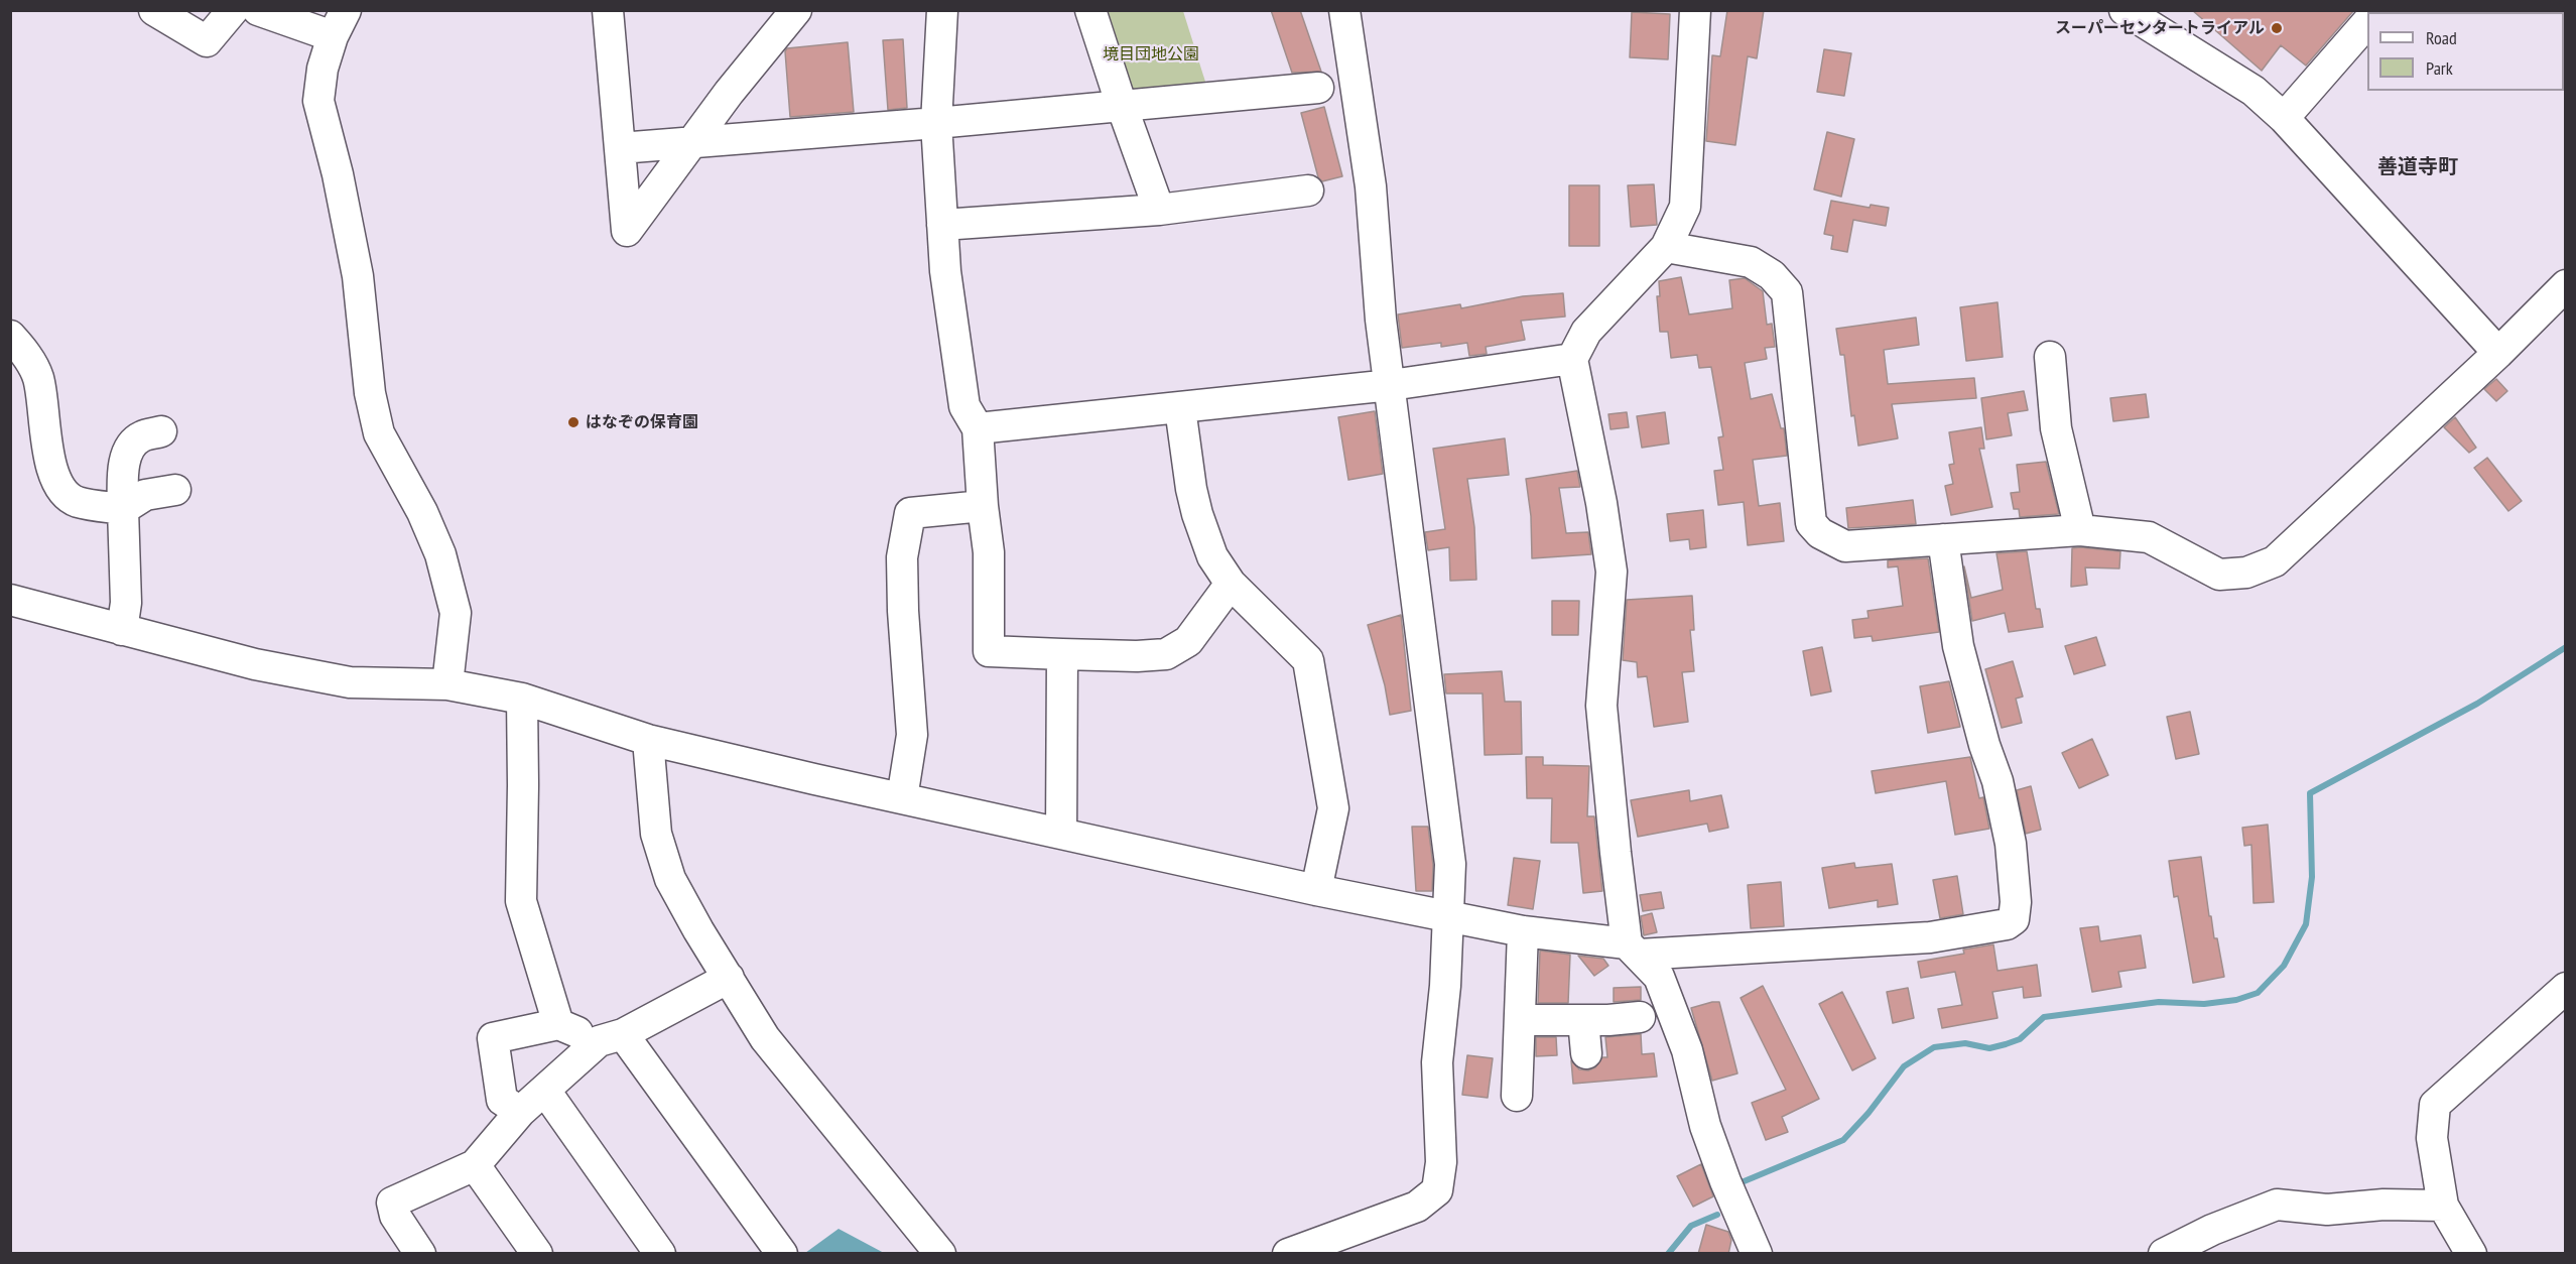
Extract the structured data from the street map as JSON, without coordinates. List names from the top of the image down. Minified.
{"districts":["善道寺町"],"parks":["境目団地公園"],"places":["スーパーセンタートライアル","はなぞの保育園"],"legend":["Road","Park"]}
